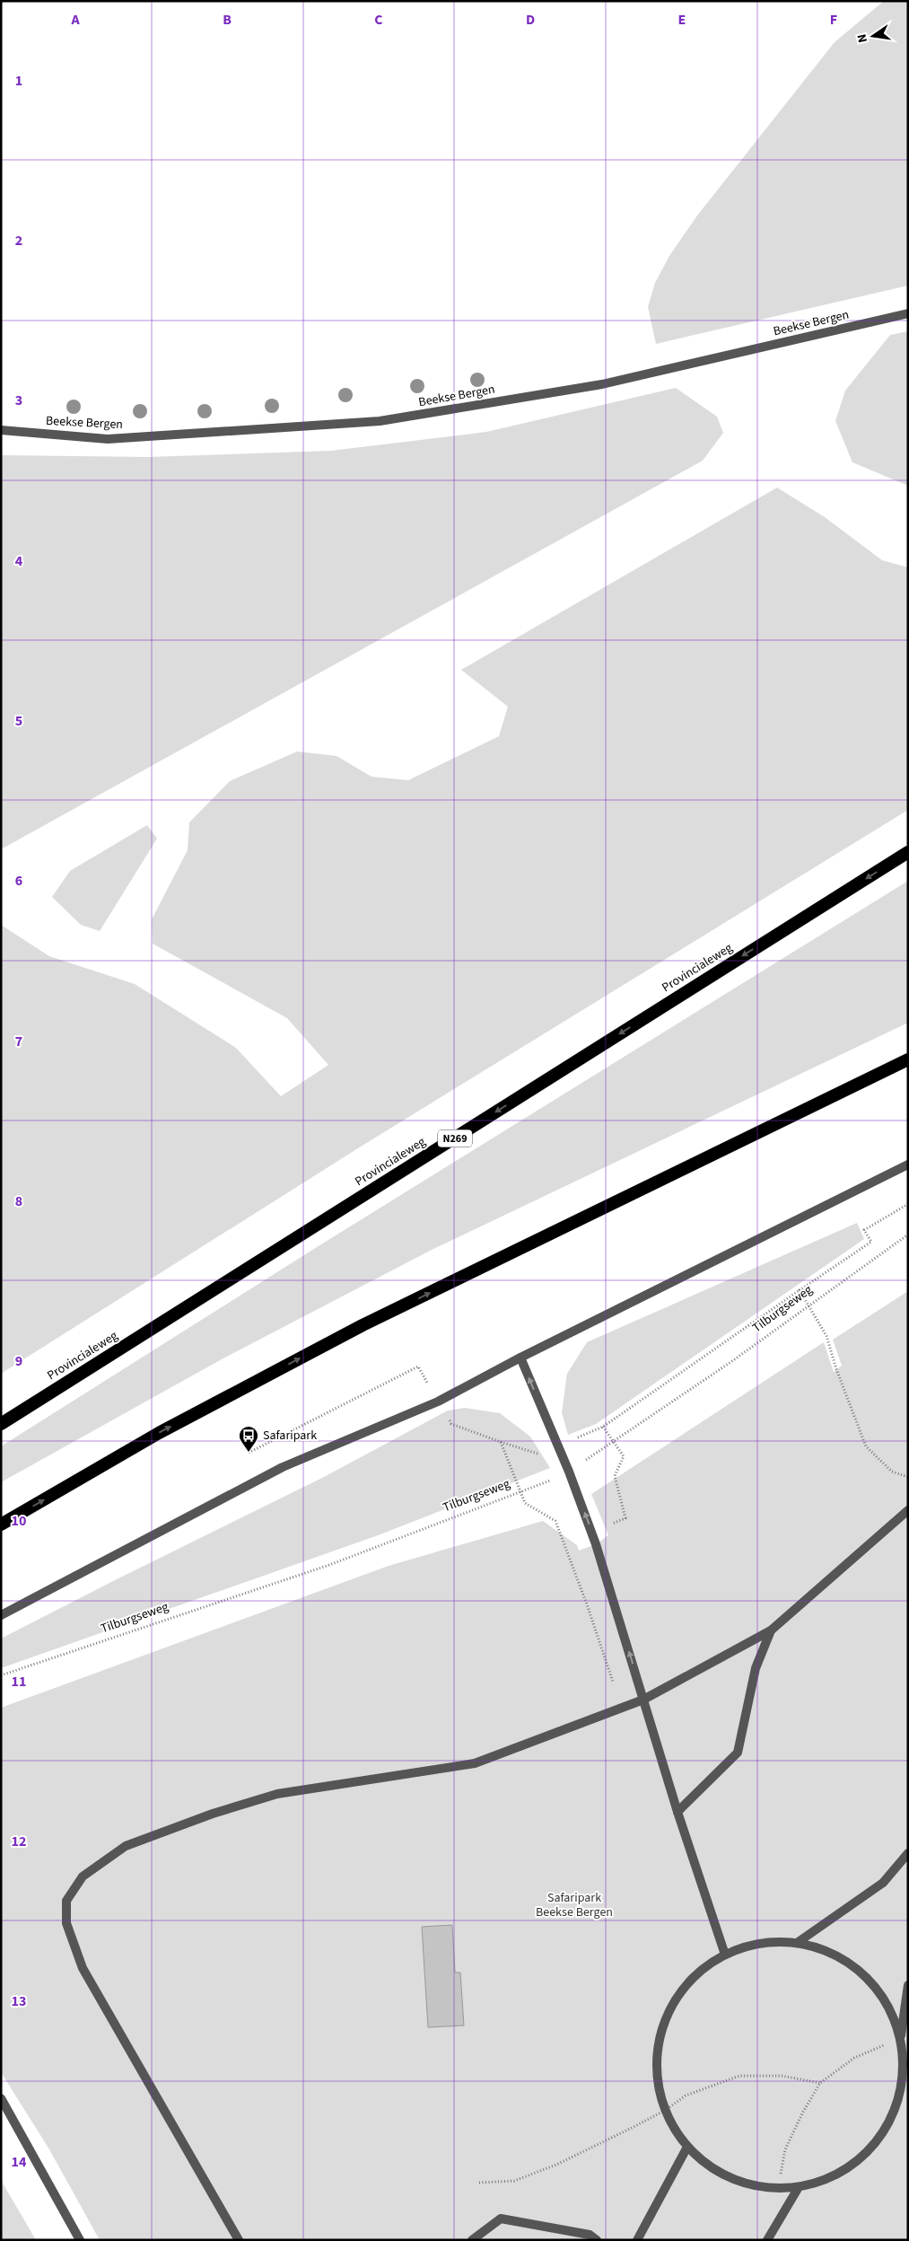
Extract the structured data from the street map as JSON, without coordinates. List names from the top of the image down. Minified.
{"streets":{"highway":["Provincialeweg","N269"],"street":["Beekse Bergen"],"path":["Tilburgseweg"]},"parks":["Safaripark Beekse Bergen"],"places":{"bus stop":["Safaripark"]},"north":"left","grid":{"columns":["A","B","C","D","E","F"],"rows":["1","2","3","4","5","6","7","8","9","10","11","12","13","14"]}}
